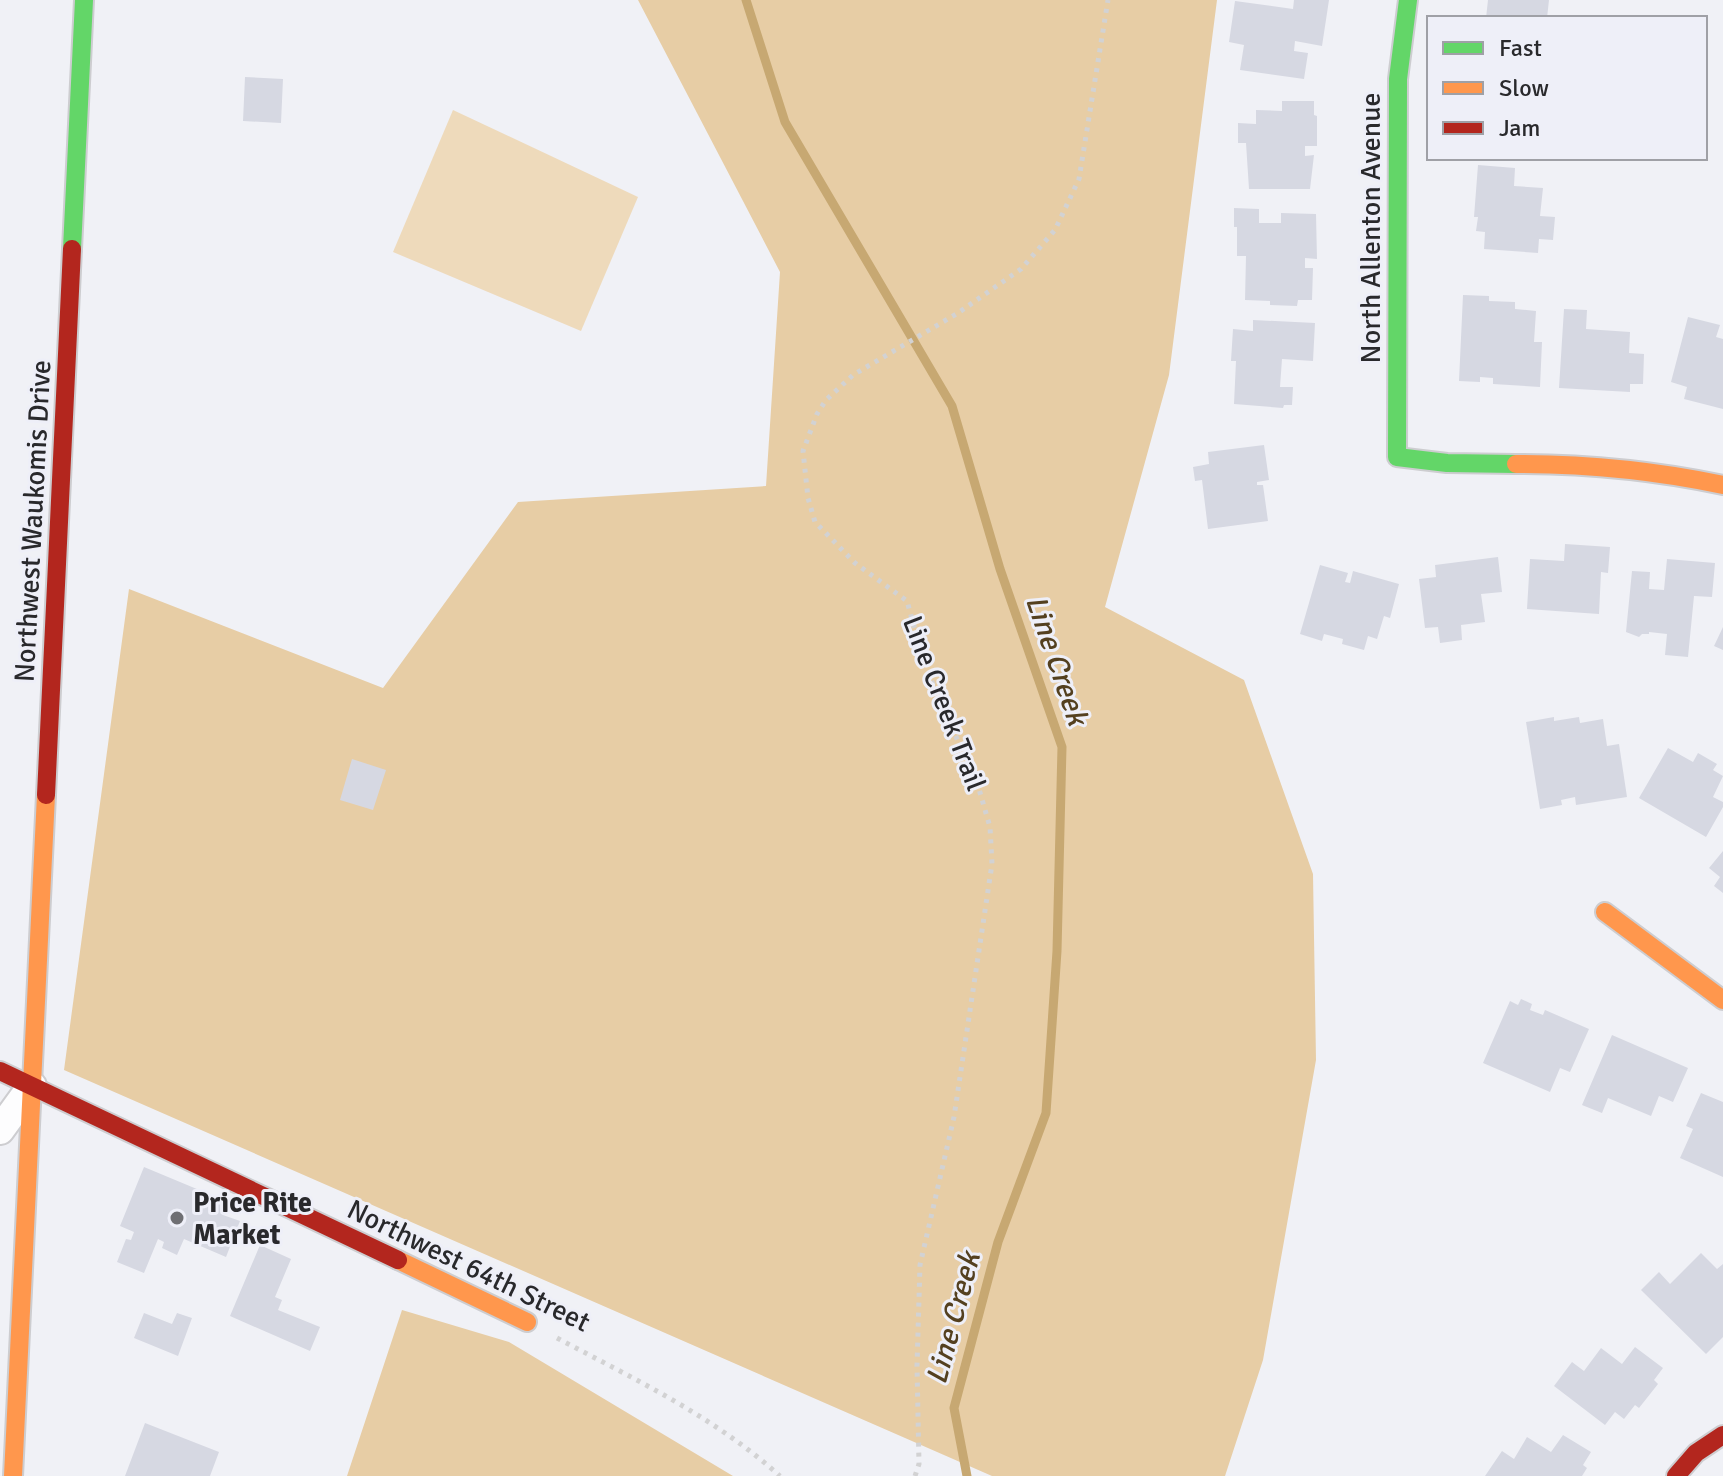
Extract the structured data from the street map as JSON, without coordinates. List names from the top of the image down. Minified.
{"streets":{"street":["North Allenton Avenue","Northwest Waukomis Drive","Northwest 64th Street"],"path":["Line Creek Trail"]},"crossings":[["Northwest Waukomis Drive","Northwest 64th Street"]],"water":["Line Creek"],"places":["Price Rite Market"],"legend":["Fast","Slow","Jam"]}
